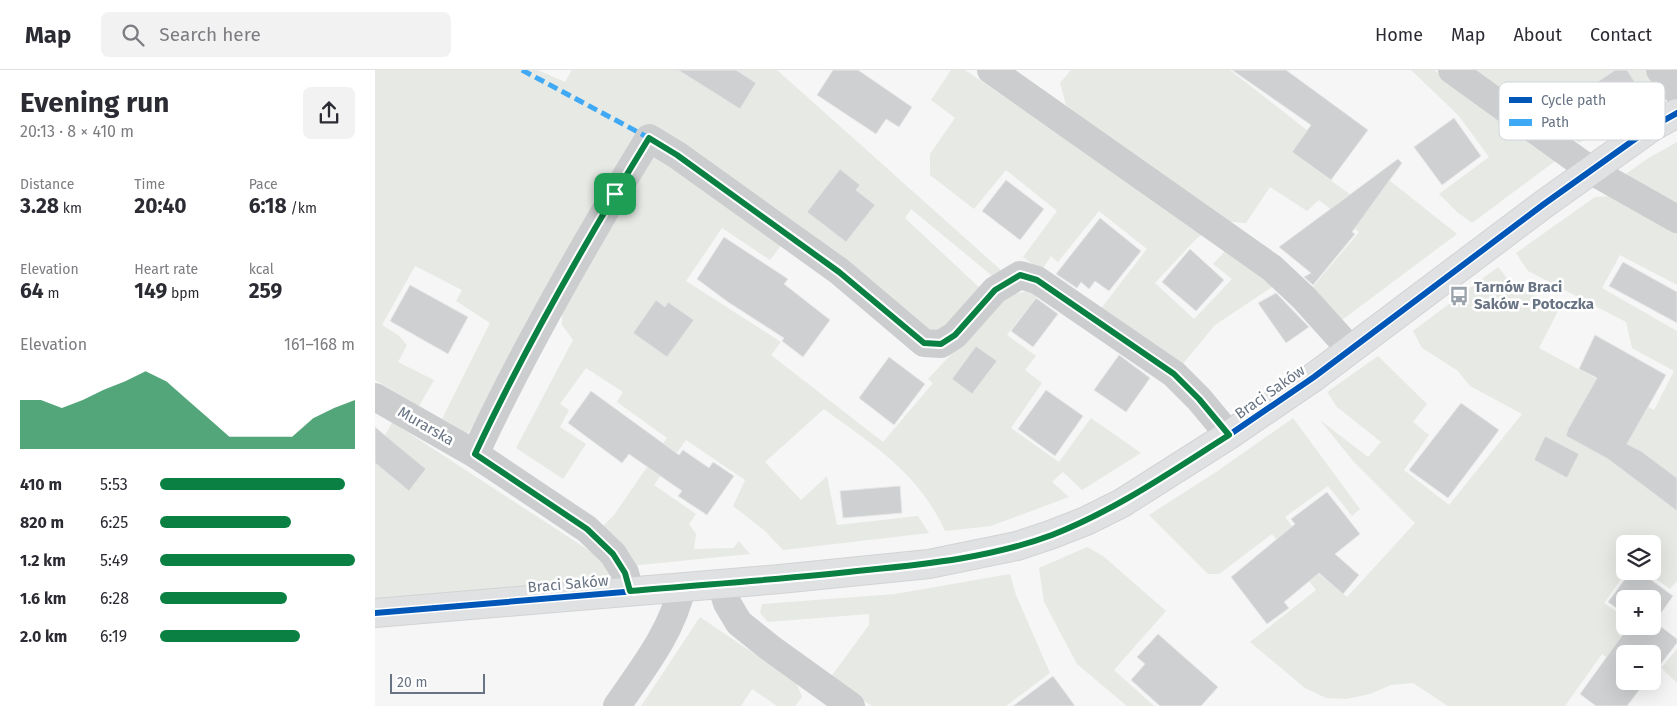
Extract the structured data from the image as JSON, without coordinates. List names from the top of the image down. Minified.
{"streets":{"street":["Braci Saków","Murarska"]},"crossings":[["Braci Saków","Murarska"]],"places":{"bus stop":["Tarnów Braci Saków - Potoczka"]},"legend":["Cycle path","Path"],"scale_bar":"20 m","page":{"header":"Map","search":"Search here","nav":["Home","Map","About","Contact"],"heading":["Evening run","20:13 · 8 × 410 m"],"stats":[["Distance","3.28 km"],["Time","20:40"],["Pace","6:18 /km"],["Elevation","64 m"],["Heart rate","149 bpm"],["kcal","259"]],"chart":["Elevation","161–168 m"],"list":[{"name":"410 m","note":"5:53"},{"name":"820 m","note":"6:25"},{"name":"1.2 km","note":"5:49"},{"name":"1.6 km","note":"6:28"},{"name":"2.0 km","note":"6:19"}],"map_buttons":["+","−"],"scale":"20 m"}}
